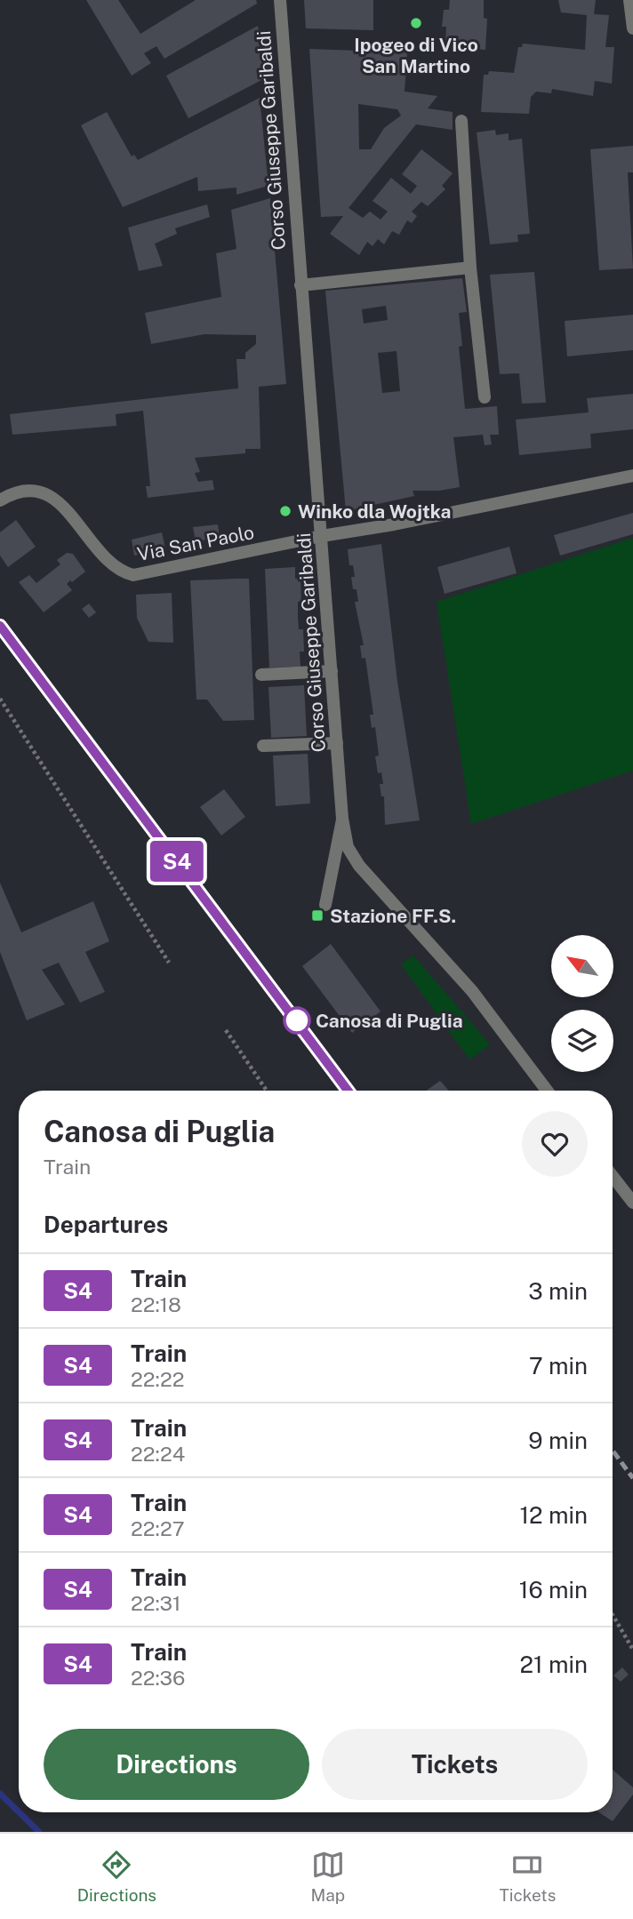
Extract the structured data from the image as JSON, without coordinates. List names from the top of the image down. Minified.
{"streets":{"street":["Corso Giuseppe Garibaldi","Via San Paolo"]},"crossings":[["Corso Giuseppe Garibaldi","Via San Paolo"]],"places":{"other":["Ipogeo di Vico San Martino","Winko dla Wojtka","Canosa di Puglia"],"transit":["Stazione FF.S."]},"north":"top left","page":{"on_map":"S4","heading":[["Canosa di Puglia","Train"],"Departures"],"list":[{"mark":"S4","name":"Train","note":"22:18","value":"3 min"},{"mark":"S4","name":"Train","note":"22:22","value":"7 min"},{"mark":"S4","name":"Train","note":"22:24","value":"9 min"},{"mark":"S4","name":"Train","note":"22:27","value":"12 min"},{"mark":"S4","name":"Train","note":"22:31","value":"16 min"},{"mark":"S4","name":"Train","note":"22:36","value":"21 min"}],"buttons":["Directions","Tickets"],"tabs":["Directions","Map","Tickets"]}}
